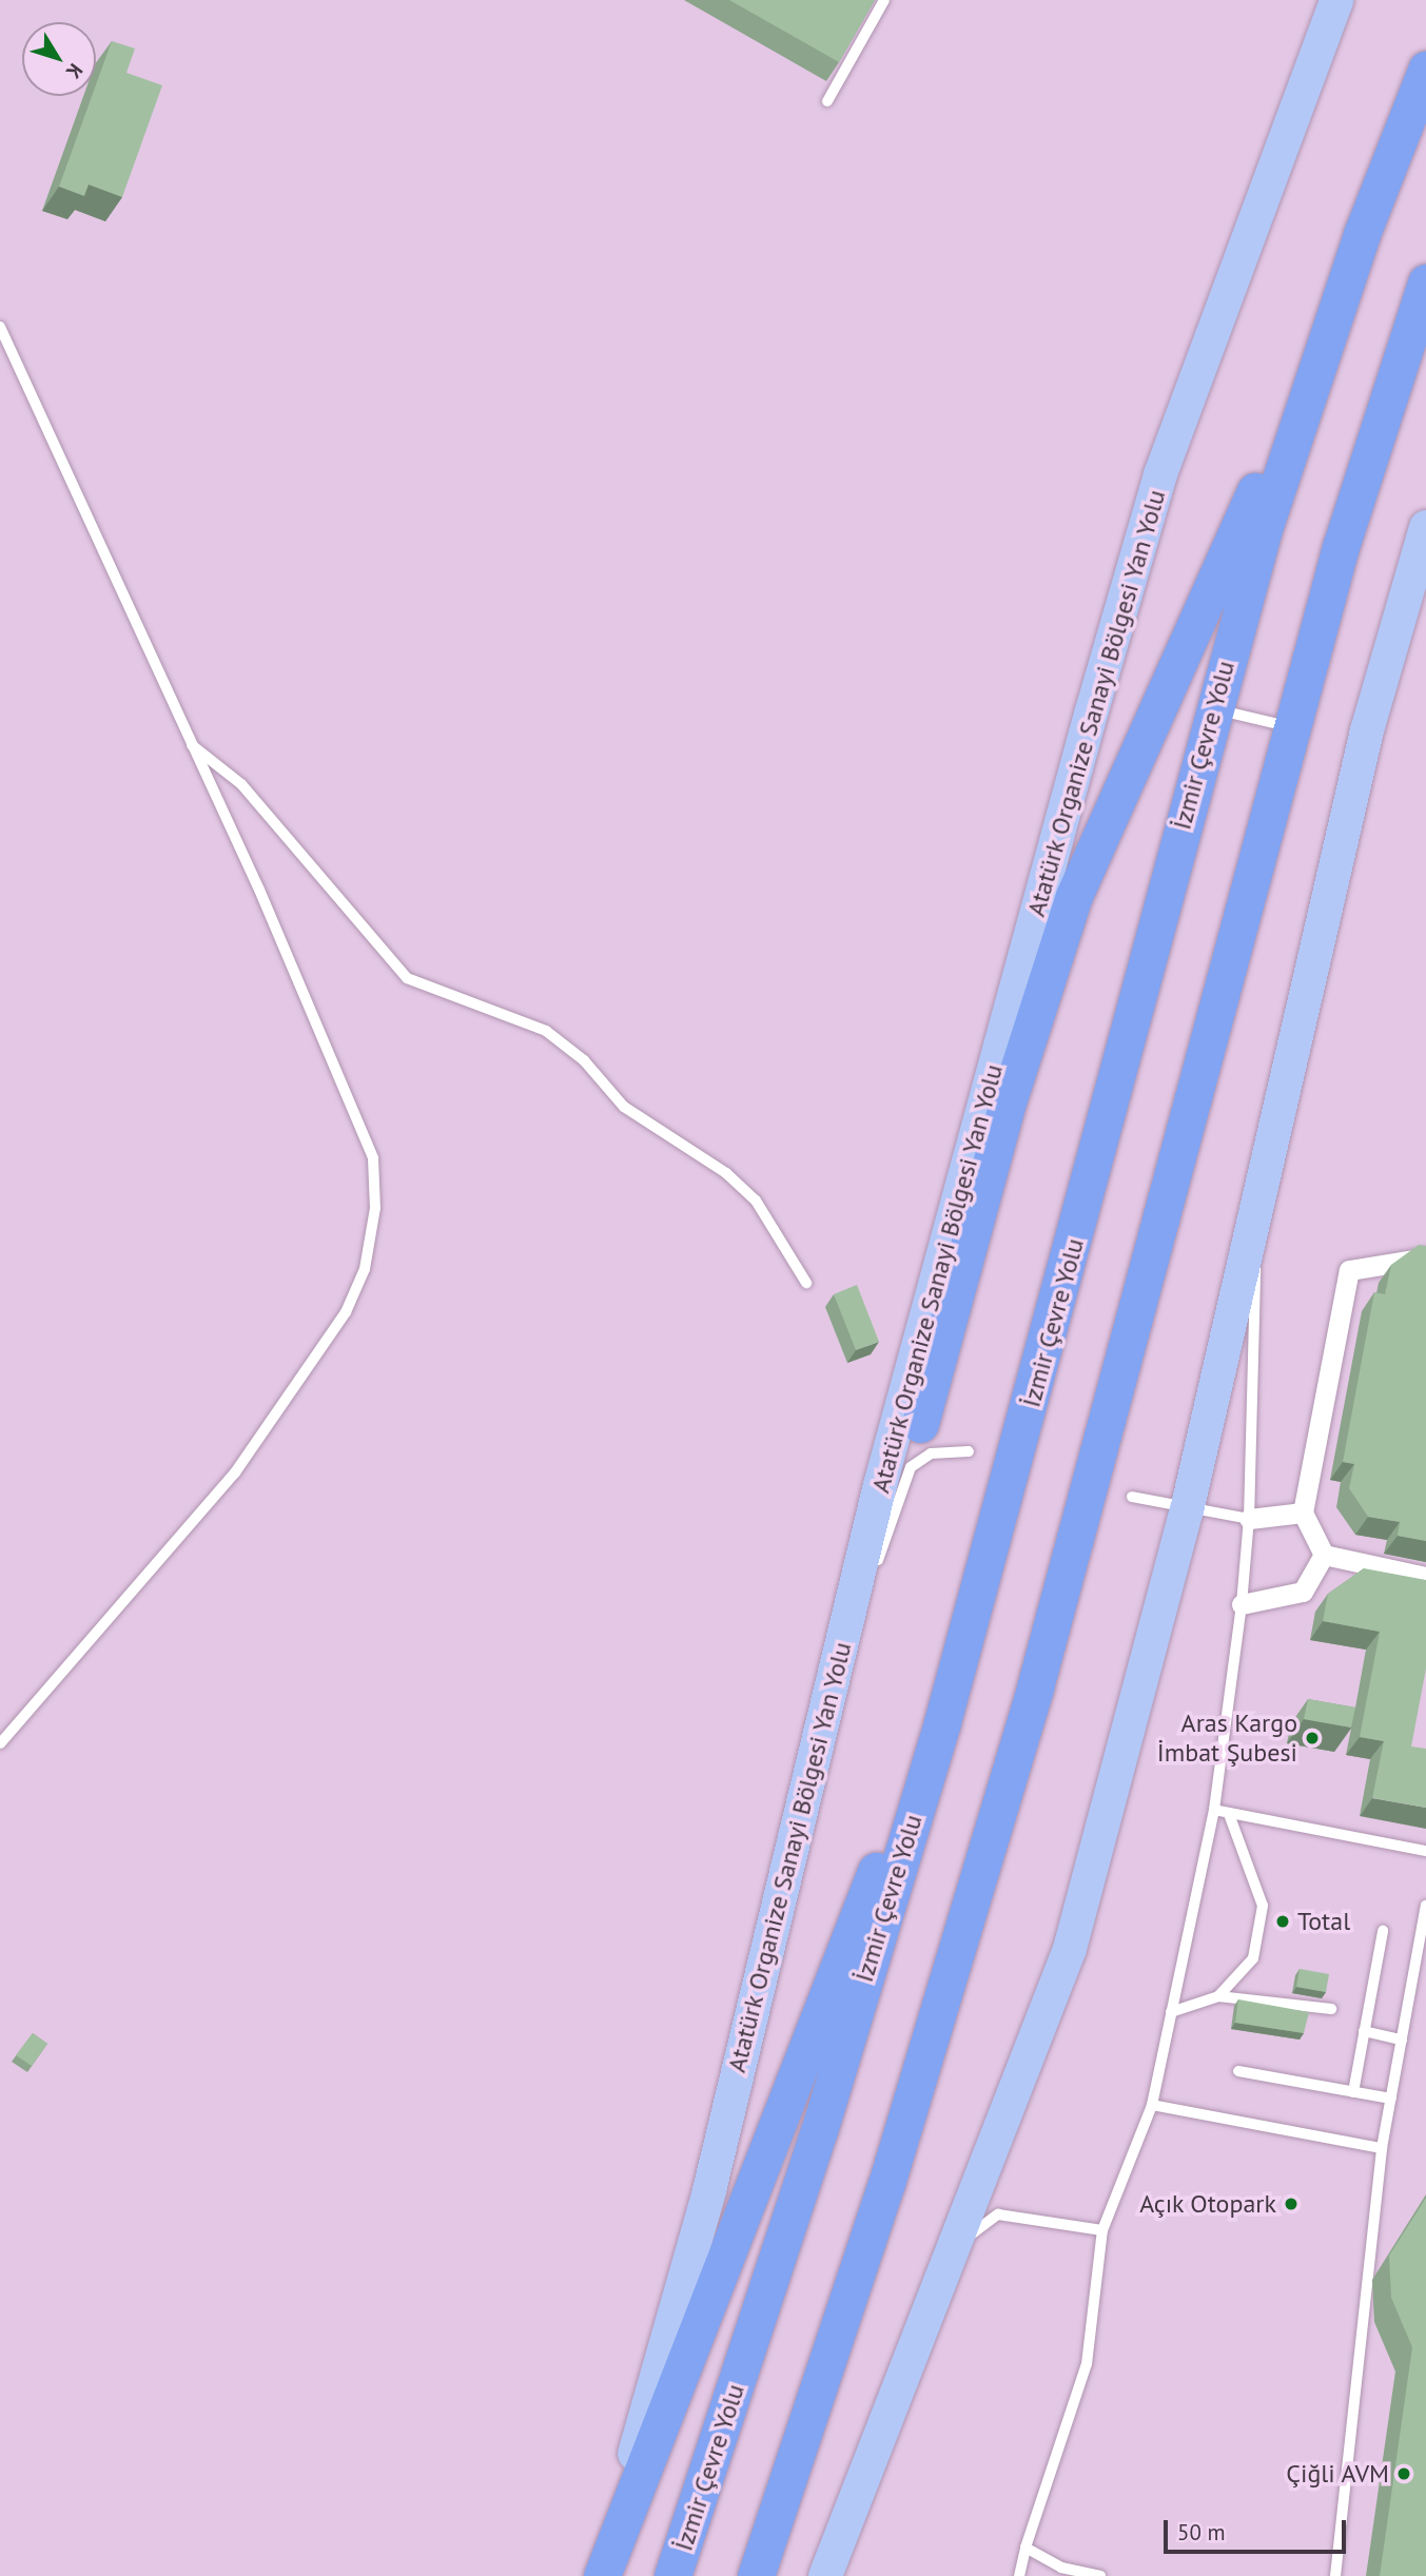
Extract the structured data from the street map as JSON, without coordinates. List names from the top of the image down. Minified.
{"streets":{"highway":["İzmir Çevre Yolu"],"main road":["Atatürk Organize Sanayi Bölgesi Yan Yolu"]},"places":["Aras Kargo İmbat Şubesi","Total","Açık Otopark","Çiğli AVM"],"scale_bar":"50 m","north":"bottom right"}
